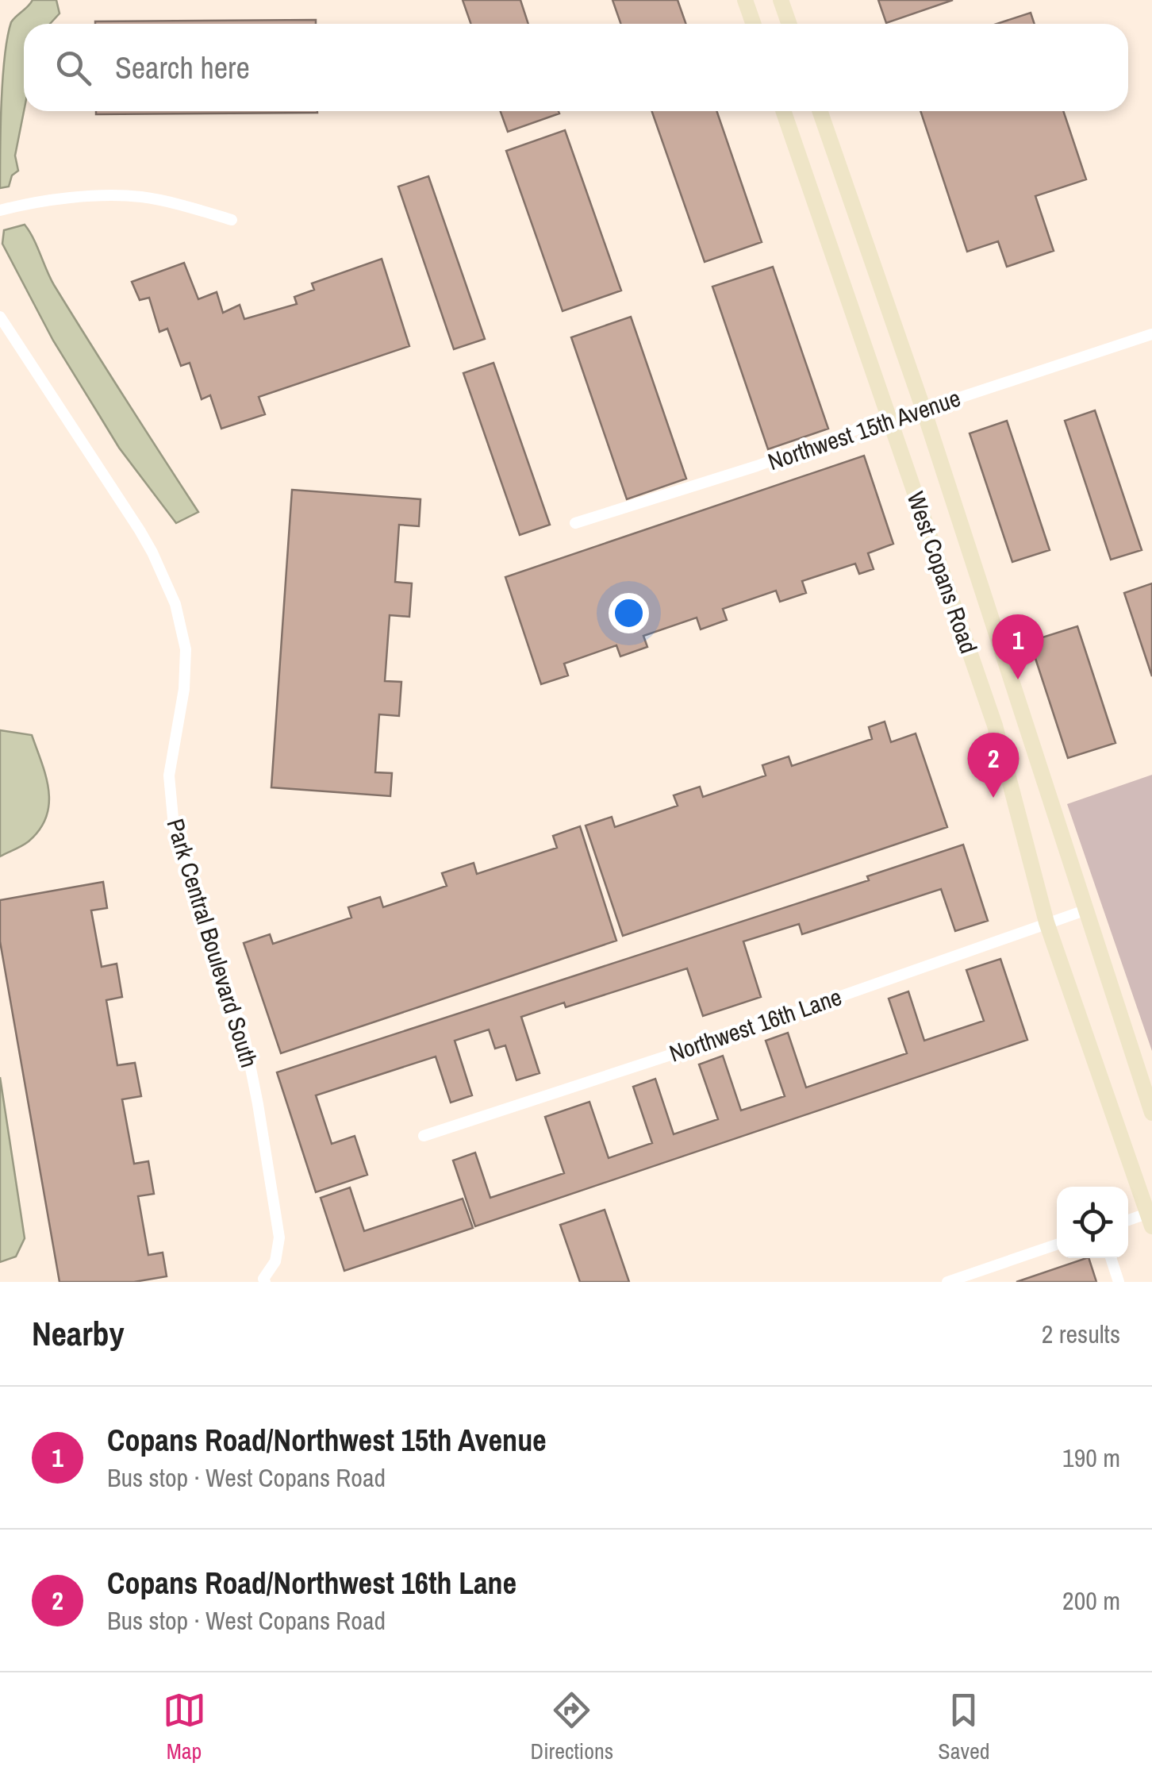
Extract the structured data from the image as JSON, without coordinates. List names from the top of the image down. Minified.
{"streets":{"main road":["West Copans Road"],"street":["Northwest 15th Avenue","Park Central Boulevard South","Northwest 16th Lane"]},"crossings":[["Northwest 15th Avenue","West Copans Road"],["West Copans Road","Northwest 16th Lane"]],"page":{"search":"Search here","pins":["1","2"],"heading":["Nearby","2 results"],"list":[{"mark":"1","name":"Copans Road/Northwest 15th Avenue","note":"Bus stop · West Copans Road","value":"190 m"},{"mark":"2","name":"Copans Road/Northwest 16th Lane","note":"Bus stop · West Copans Road","value":"200 m"}],"nav":["Map","Directions","Saved"]}}
